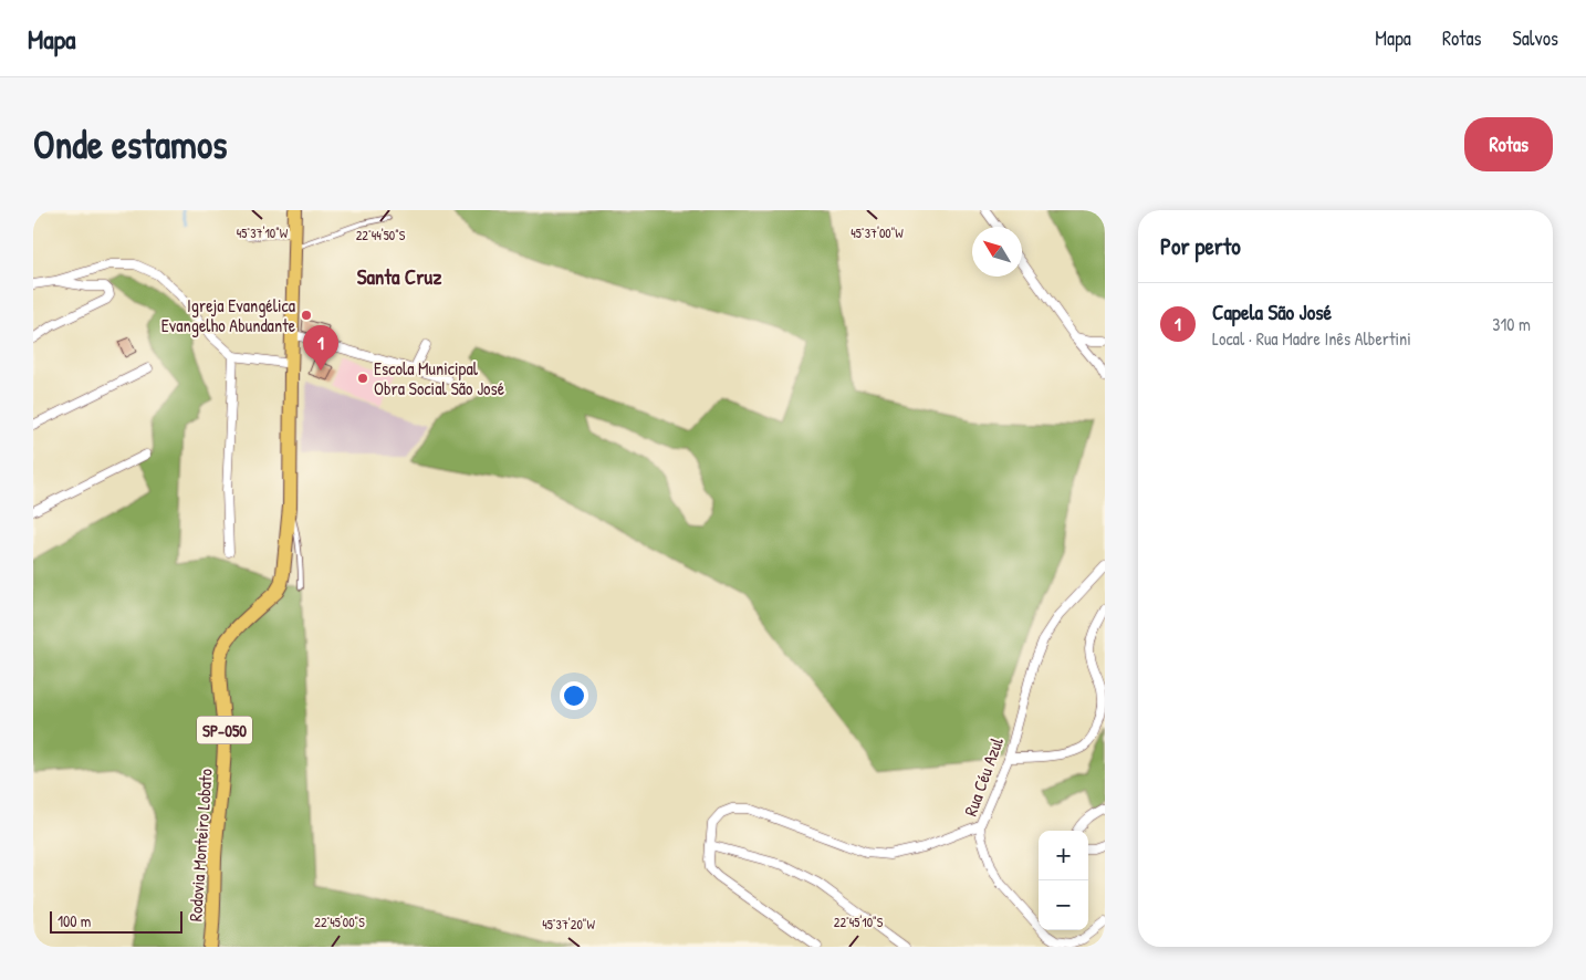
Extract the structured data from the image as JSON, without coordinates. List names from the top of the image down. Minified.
{"streets":{"main road":["SP-050","Rodovia Monteiro Lobato"],"street":["Rua Céu Azul"]},"crossings":[["SP-050","Rodovia Monteiro Lobato"]],"districts":["Santa Cruz"],"places":["Igreja Evangélica Evangelho Abundante","Escola Municipal Obra Social São José"],"scale_bar":"100 m","north":"top left","page":{"header":"Mapa","nav":["Mapa","Rotas","Salvos"],"buttons":"Rotas","title":"Onde estamos","heading":"Por perto","list":[{"mark":"1","name":"Capela São José","note":"Local · Rua Madre Inês Albertini","value":"310 m"}],"pins":"1","map_buttons":["+","−"],"scale":"100 m"},"coordinates":["45°37'10\"W","45°37'00\"W","22°44'50\"S","22°45'00\"S","22°45'10\"S","45°37'20\"W"]}
